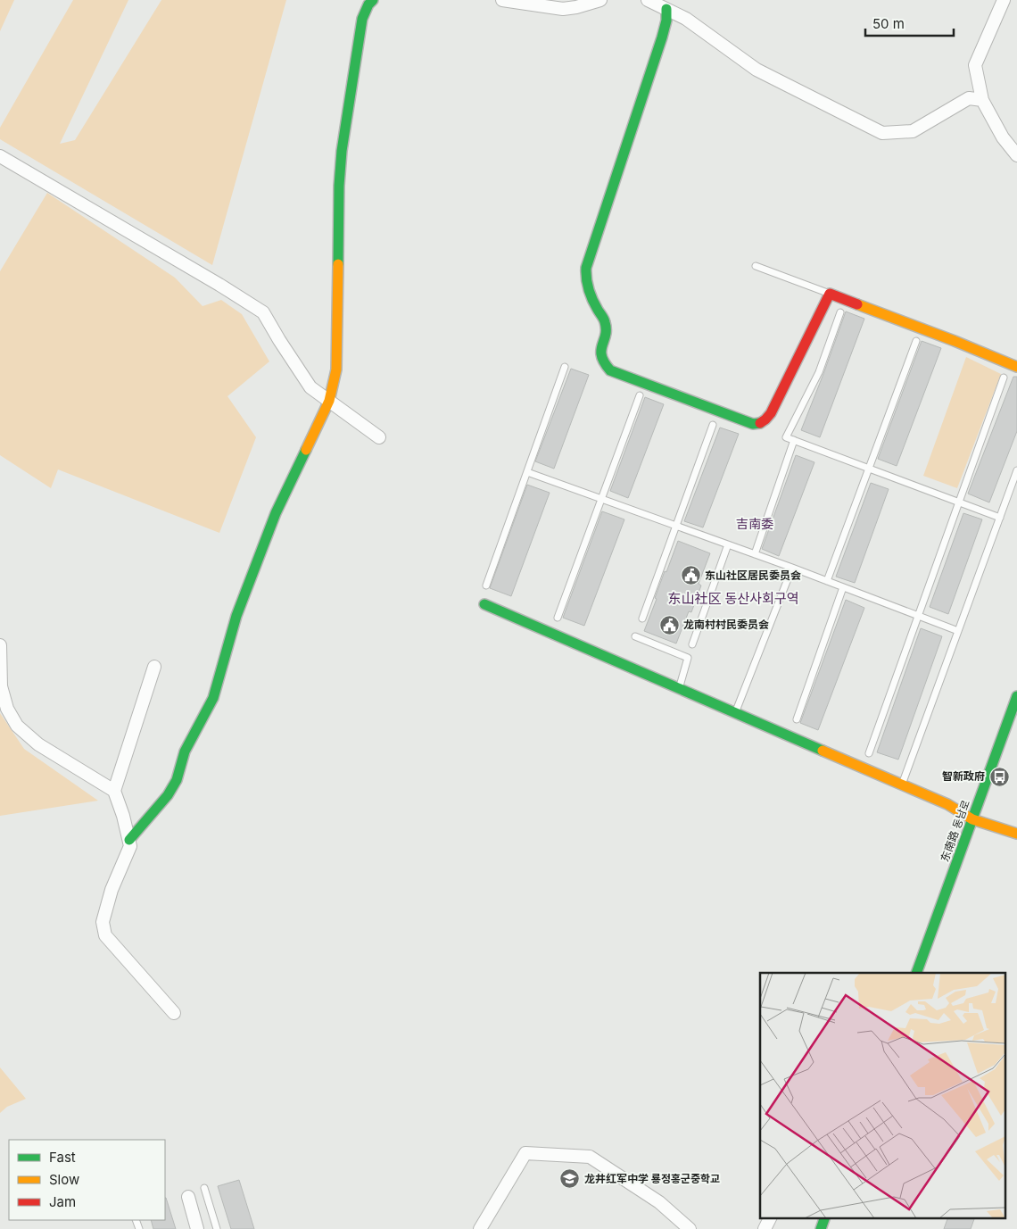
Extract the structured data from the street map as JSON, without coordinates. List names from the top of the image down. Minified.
{"streets":{"street":["东南路 동남로"]},"districts":["吉南委","东山社区 동산사회구역"],"places":{"public building":["东山社区居民委员会","龙南村村民委员会"],"bus stop":["智新政府"],"school or university":["龙井红军中学 룡정홍군중학교"]},"legend":["Fast","Slow","Jam"],"scale_bar":"50 m"}
